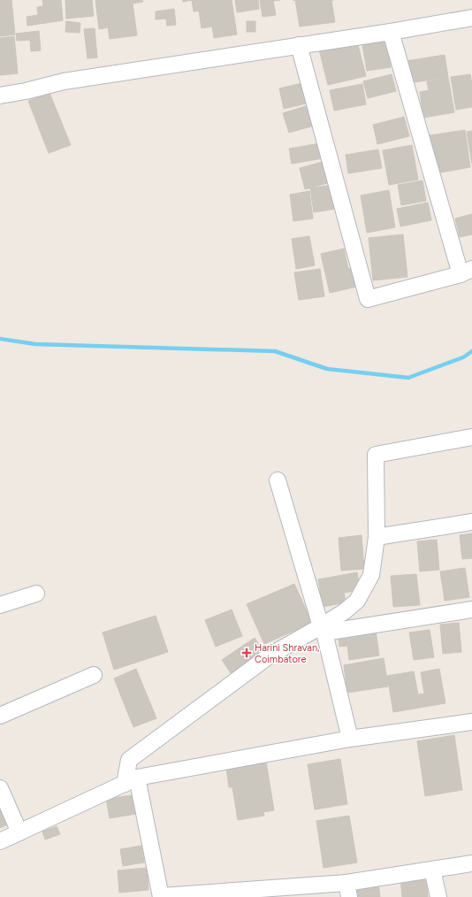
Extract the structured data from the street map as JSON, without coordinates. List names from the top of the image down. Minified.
{"places":{"health":["Harini Shravan, Coimbatore"]}}
